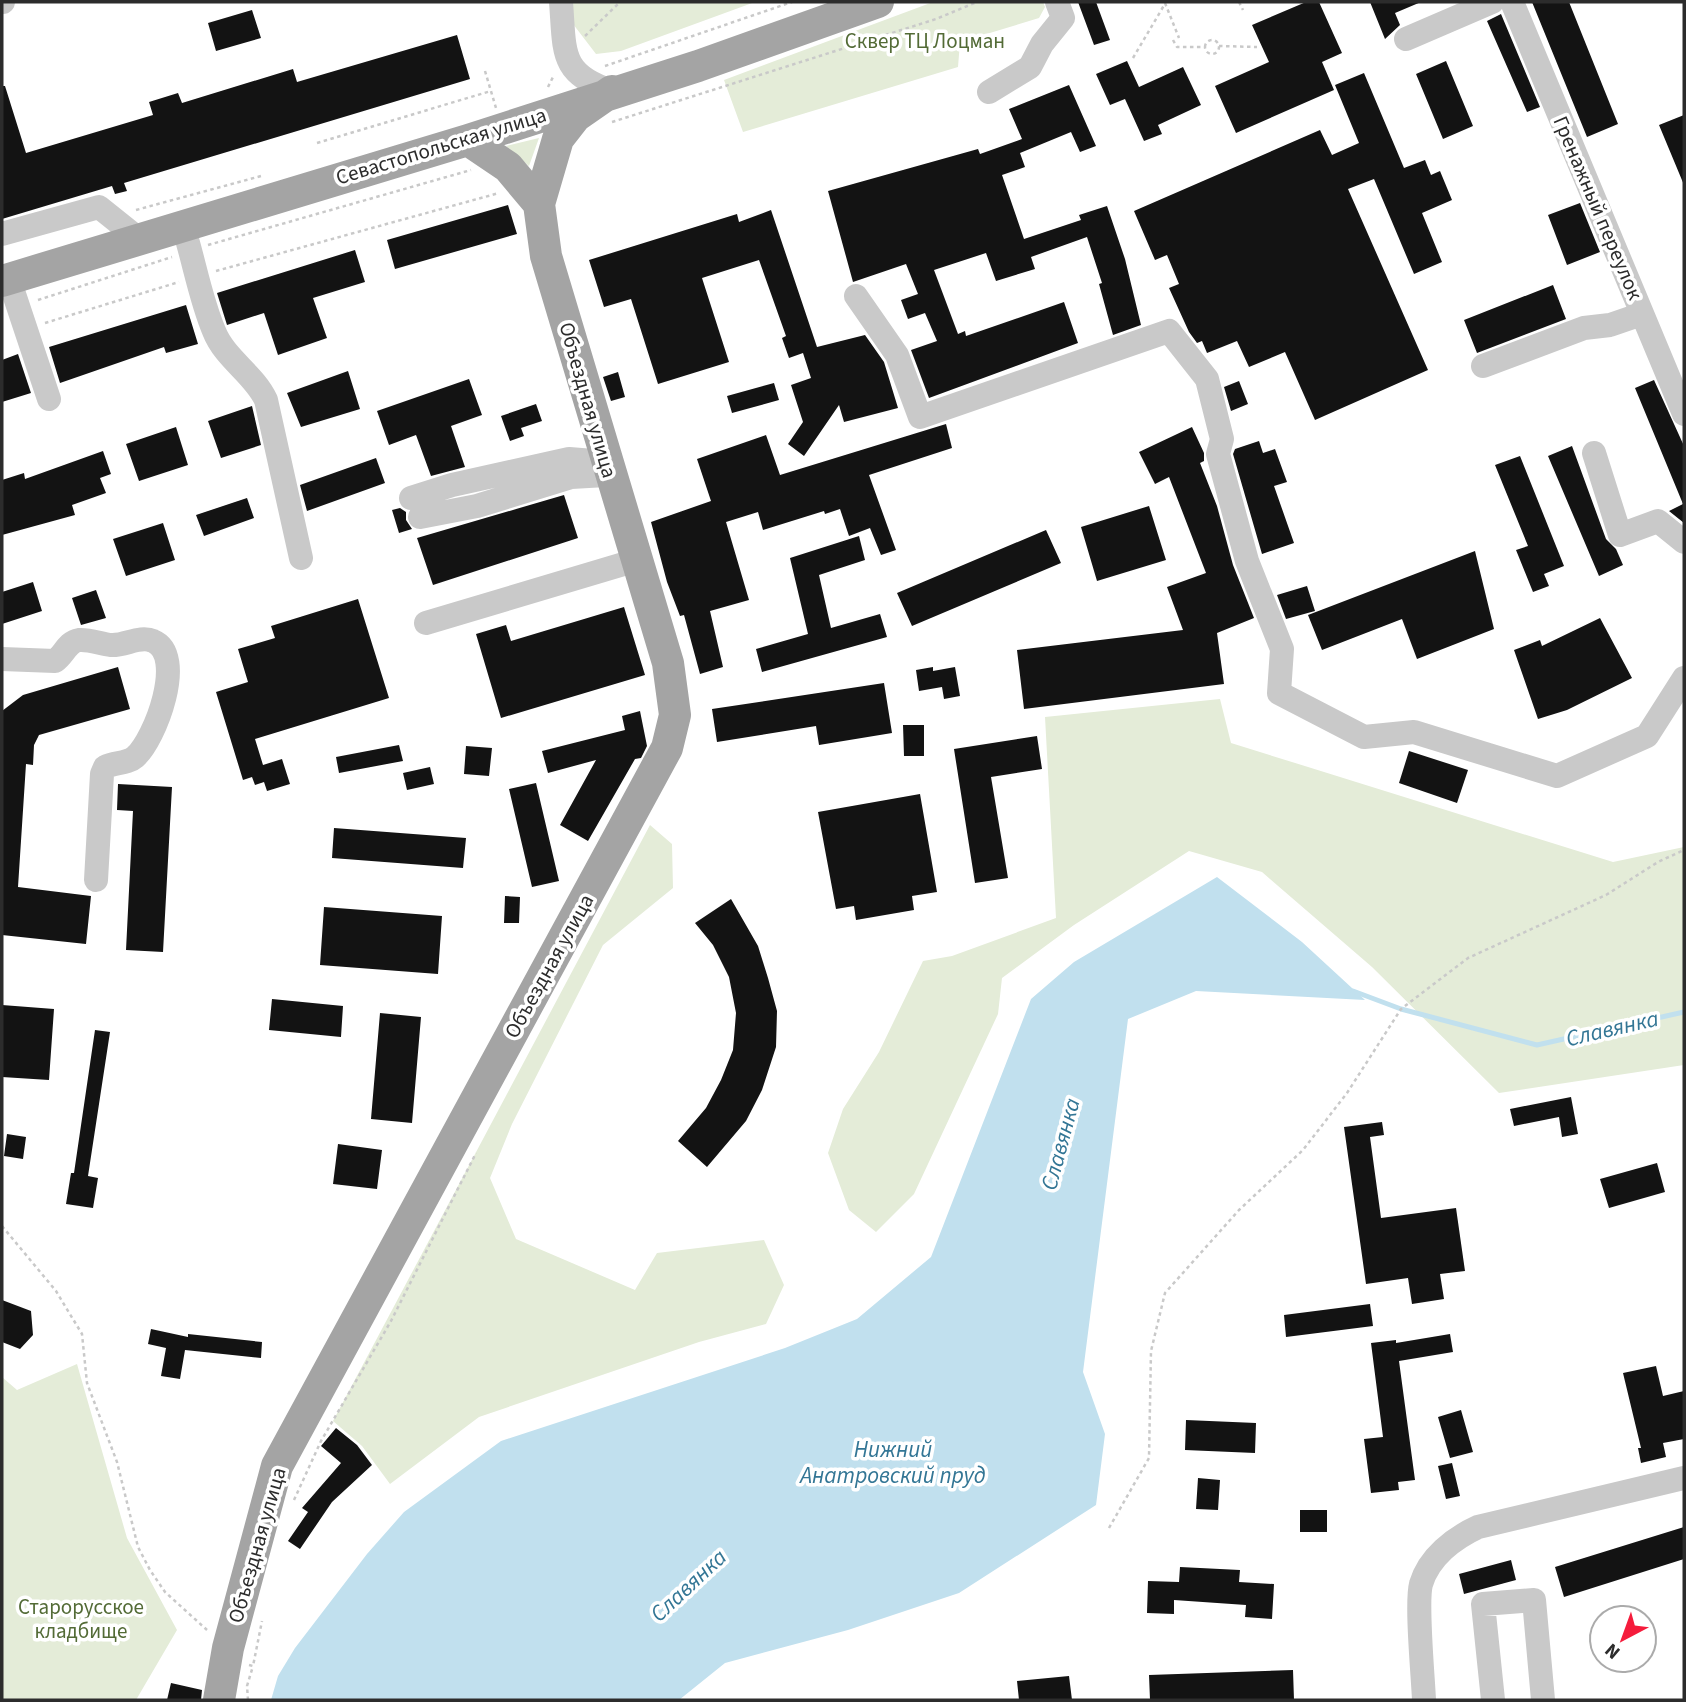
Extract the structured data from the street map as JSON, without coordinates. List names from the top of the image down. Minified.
{"streets":{"main road":["Севастопольская улица","Объездная улица"],"street":["Гренажный переулок"]},"crossings":[["Севастопольская улица","Объездная улица"]],"water":["Славянка","Нижний Анатровский пруд"],"parks":["Сквер ТЦ Лоцман","Старорусское кладбище"],"north":"bottom left"}
